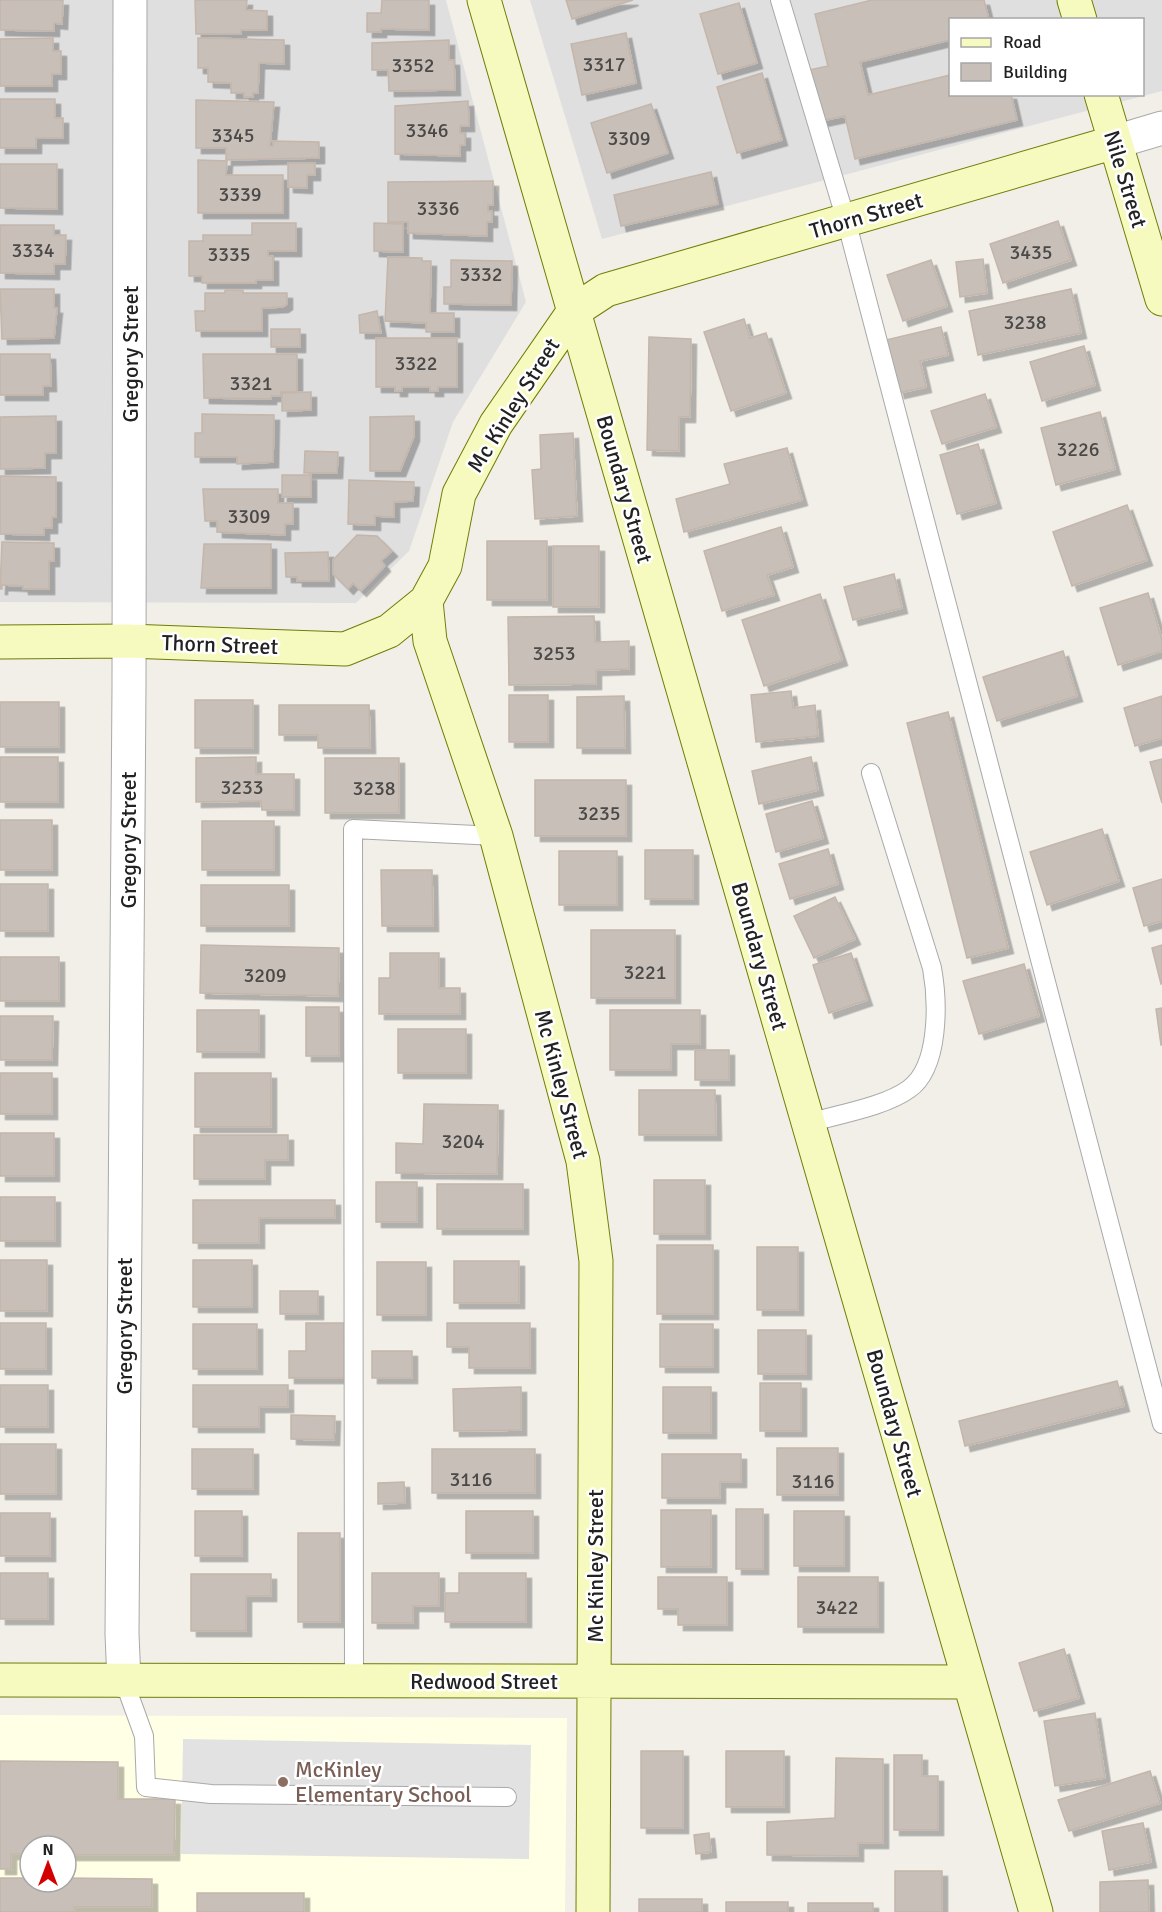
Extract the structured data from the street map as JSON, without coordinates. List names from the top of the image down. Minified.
{"streets":{"street":["Nile Street","Thorn Street","Gregory Street","Mc Kinley Street","Boundary Street","Redwood Street"]},"crossings":[["Nile Street","Thorn Street"],["Thorn Street","Gregory Street"],["Thorn Street","Mc Kinley Street"],["Thorn Street","Boundary Street"],["Gregory Street","Redwood Street"],["Mc Kinley Street","Boundary Street"],["Mc Kinley Street","Redwood Street"],["Boundary Street","Redwood Street"]],"places":["McKinley Elementary School"],"house_numbers":["3317","3352","3346","3345","3309","3339","3336","3334","3435","3335","3332","3238","3322","3321","3226","3309","3253","3233","3238","3235","3221","3209","3204","3116","3116","3422"],"legend":["Road","Building"],"north":"top"}
